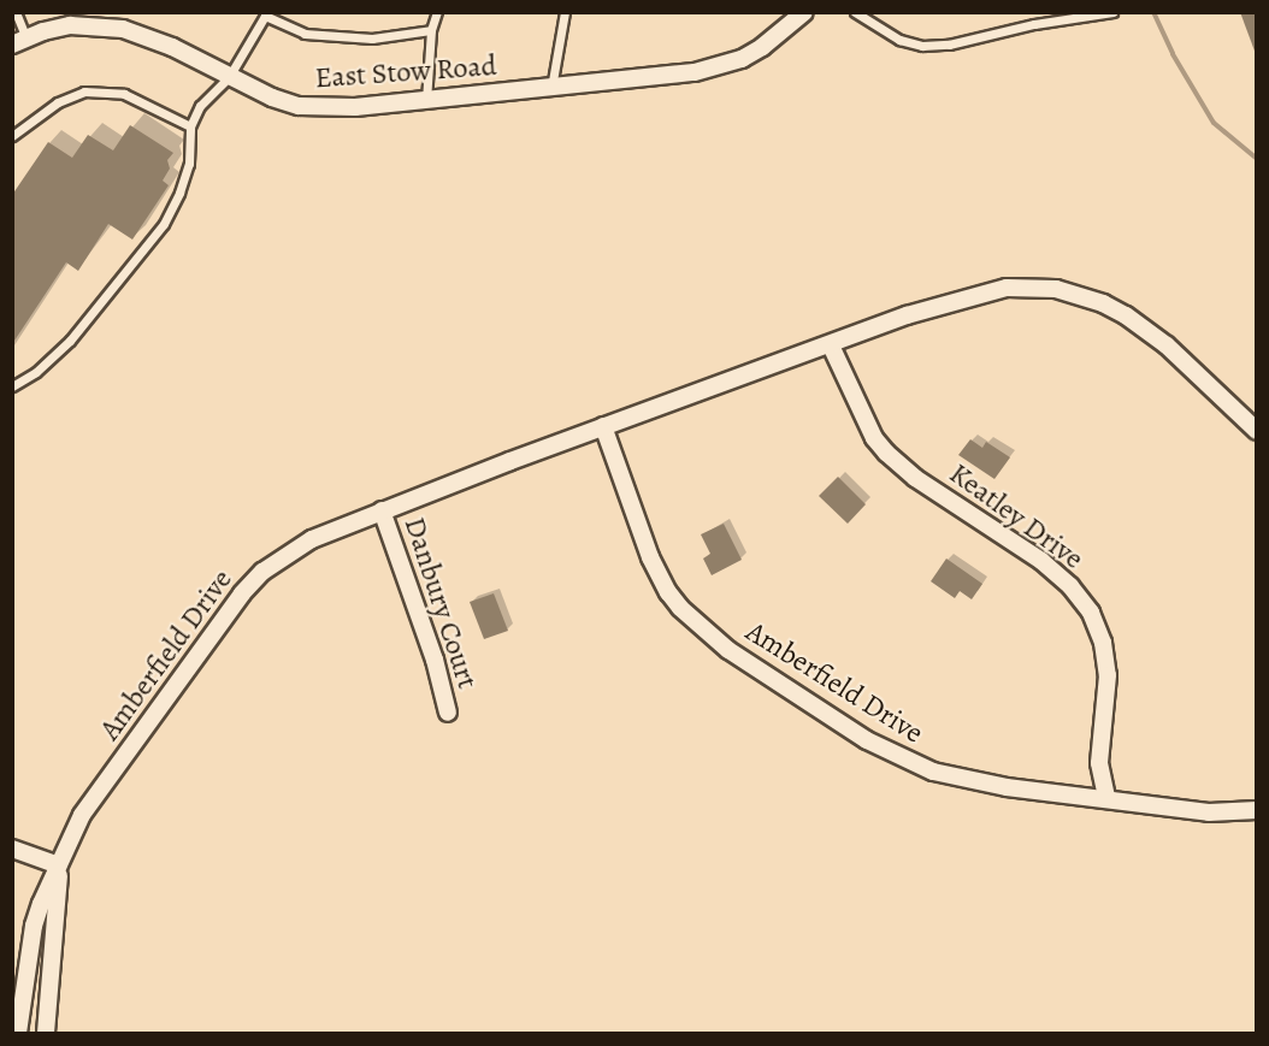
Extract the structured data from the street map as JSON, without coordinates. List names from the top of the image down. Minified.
{"streets":{"street":["East Stow Road","Keatley Drive","Danbury Court","Amberfield Drive"]},"crossings":[["Keatley Drive","Amberfield Drive"],["Danbury Court","Amberfield Drive"]]}
